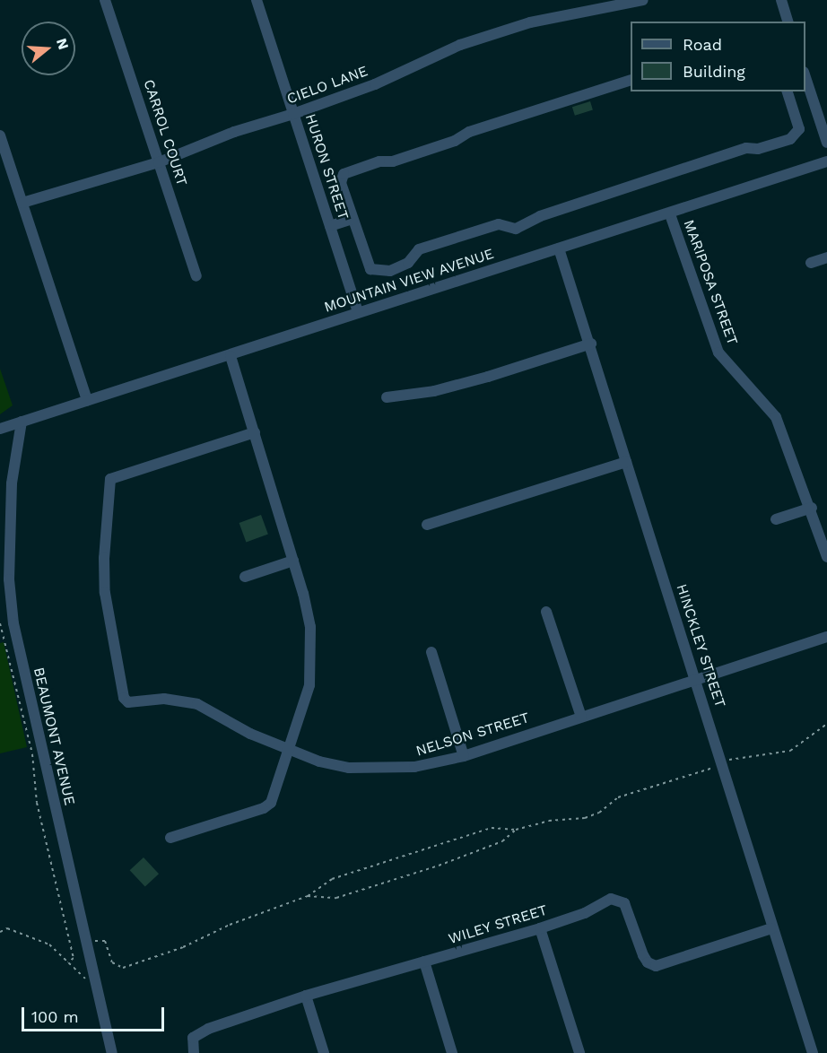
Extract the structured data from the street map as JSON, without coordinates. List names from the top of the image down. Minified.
{"streets":{"street":["CIELO LANE","CARROL COURT","HURON STREET","MOUNTAIN VIEW AVENUE","MARIPOSA STREET","HINCKLEY STREET","NELSON STREET","BEAUMONT AVENUE","WILEY STREET"]},"crossings":[["CIELO LANE","CARROL COURT"],["CIELO LANE","HURON STREET"],["HURON STREET","MOUNTAIN VIEW AVENUE"],["MOUNTAIN VIEW AVENUE","MARIPOSA STREET"],["MOUNTAIN VIEW AVENUE","HINCKLEY STREET"],["MOUNTAIN VIEW AVENUE","BEAUMONT AVENUE"],["HINCKLEY STREET","NELSON STREET"],["HINCKLEY STREET","WILEY STREET"]],"legend":["Road","Building"],"scale_bar":"100 m","north":"right"}
